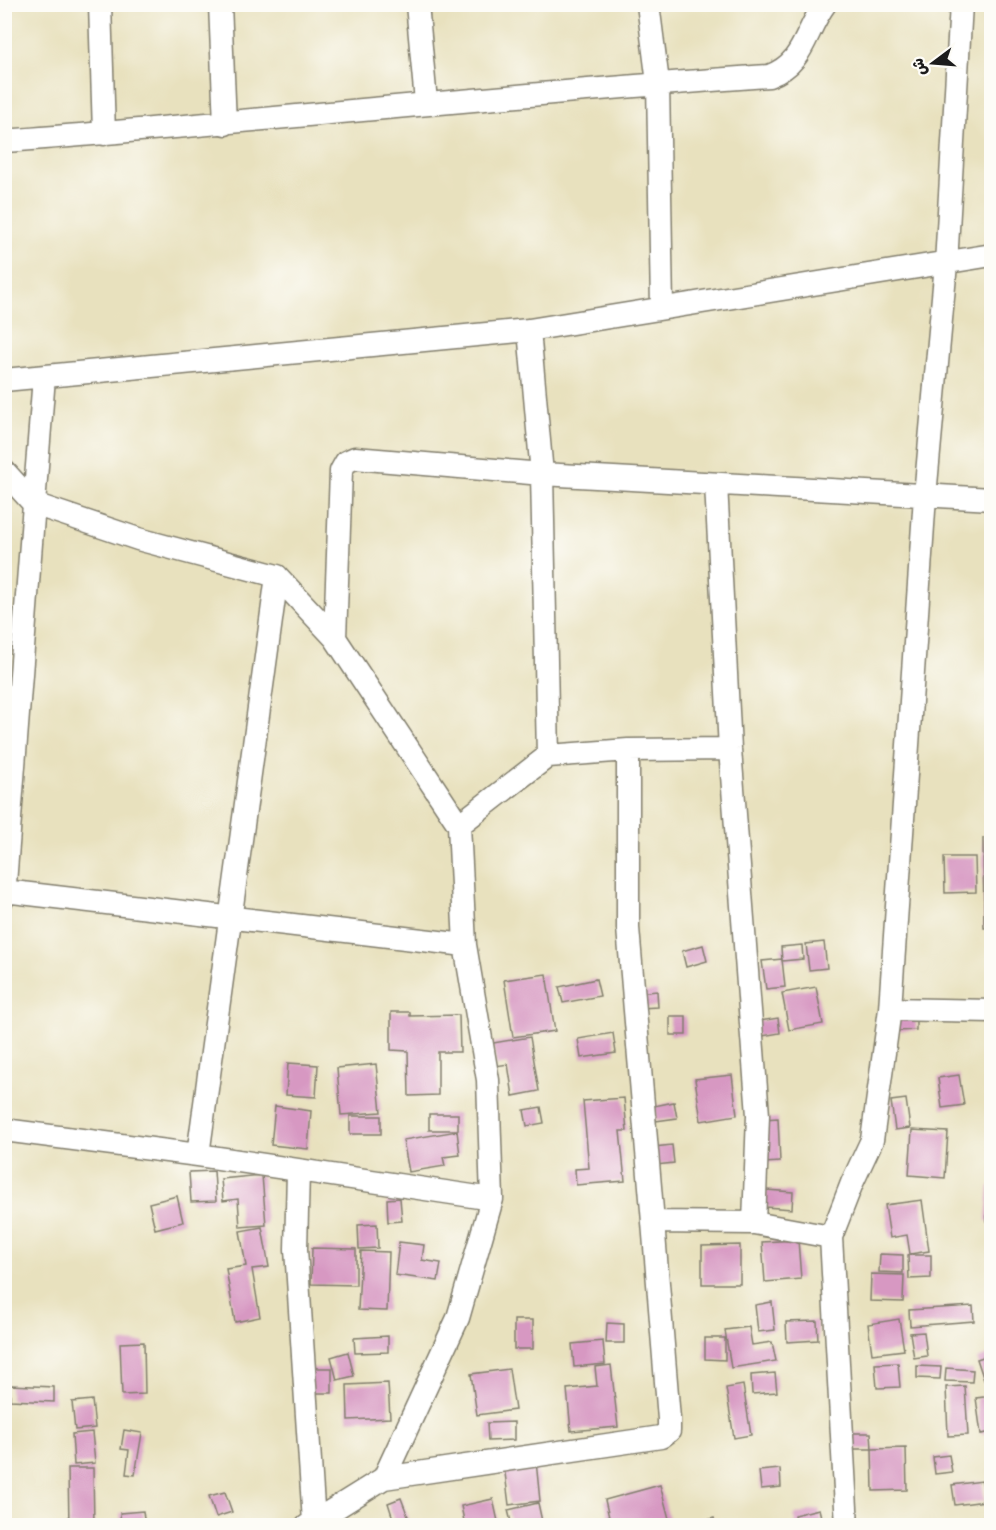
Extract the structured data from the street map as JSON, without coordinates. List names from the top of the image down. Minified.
{"north":"left"}
